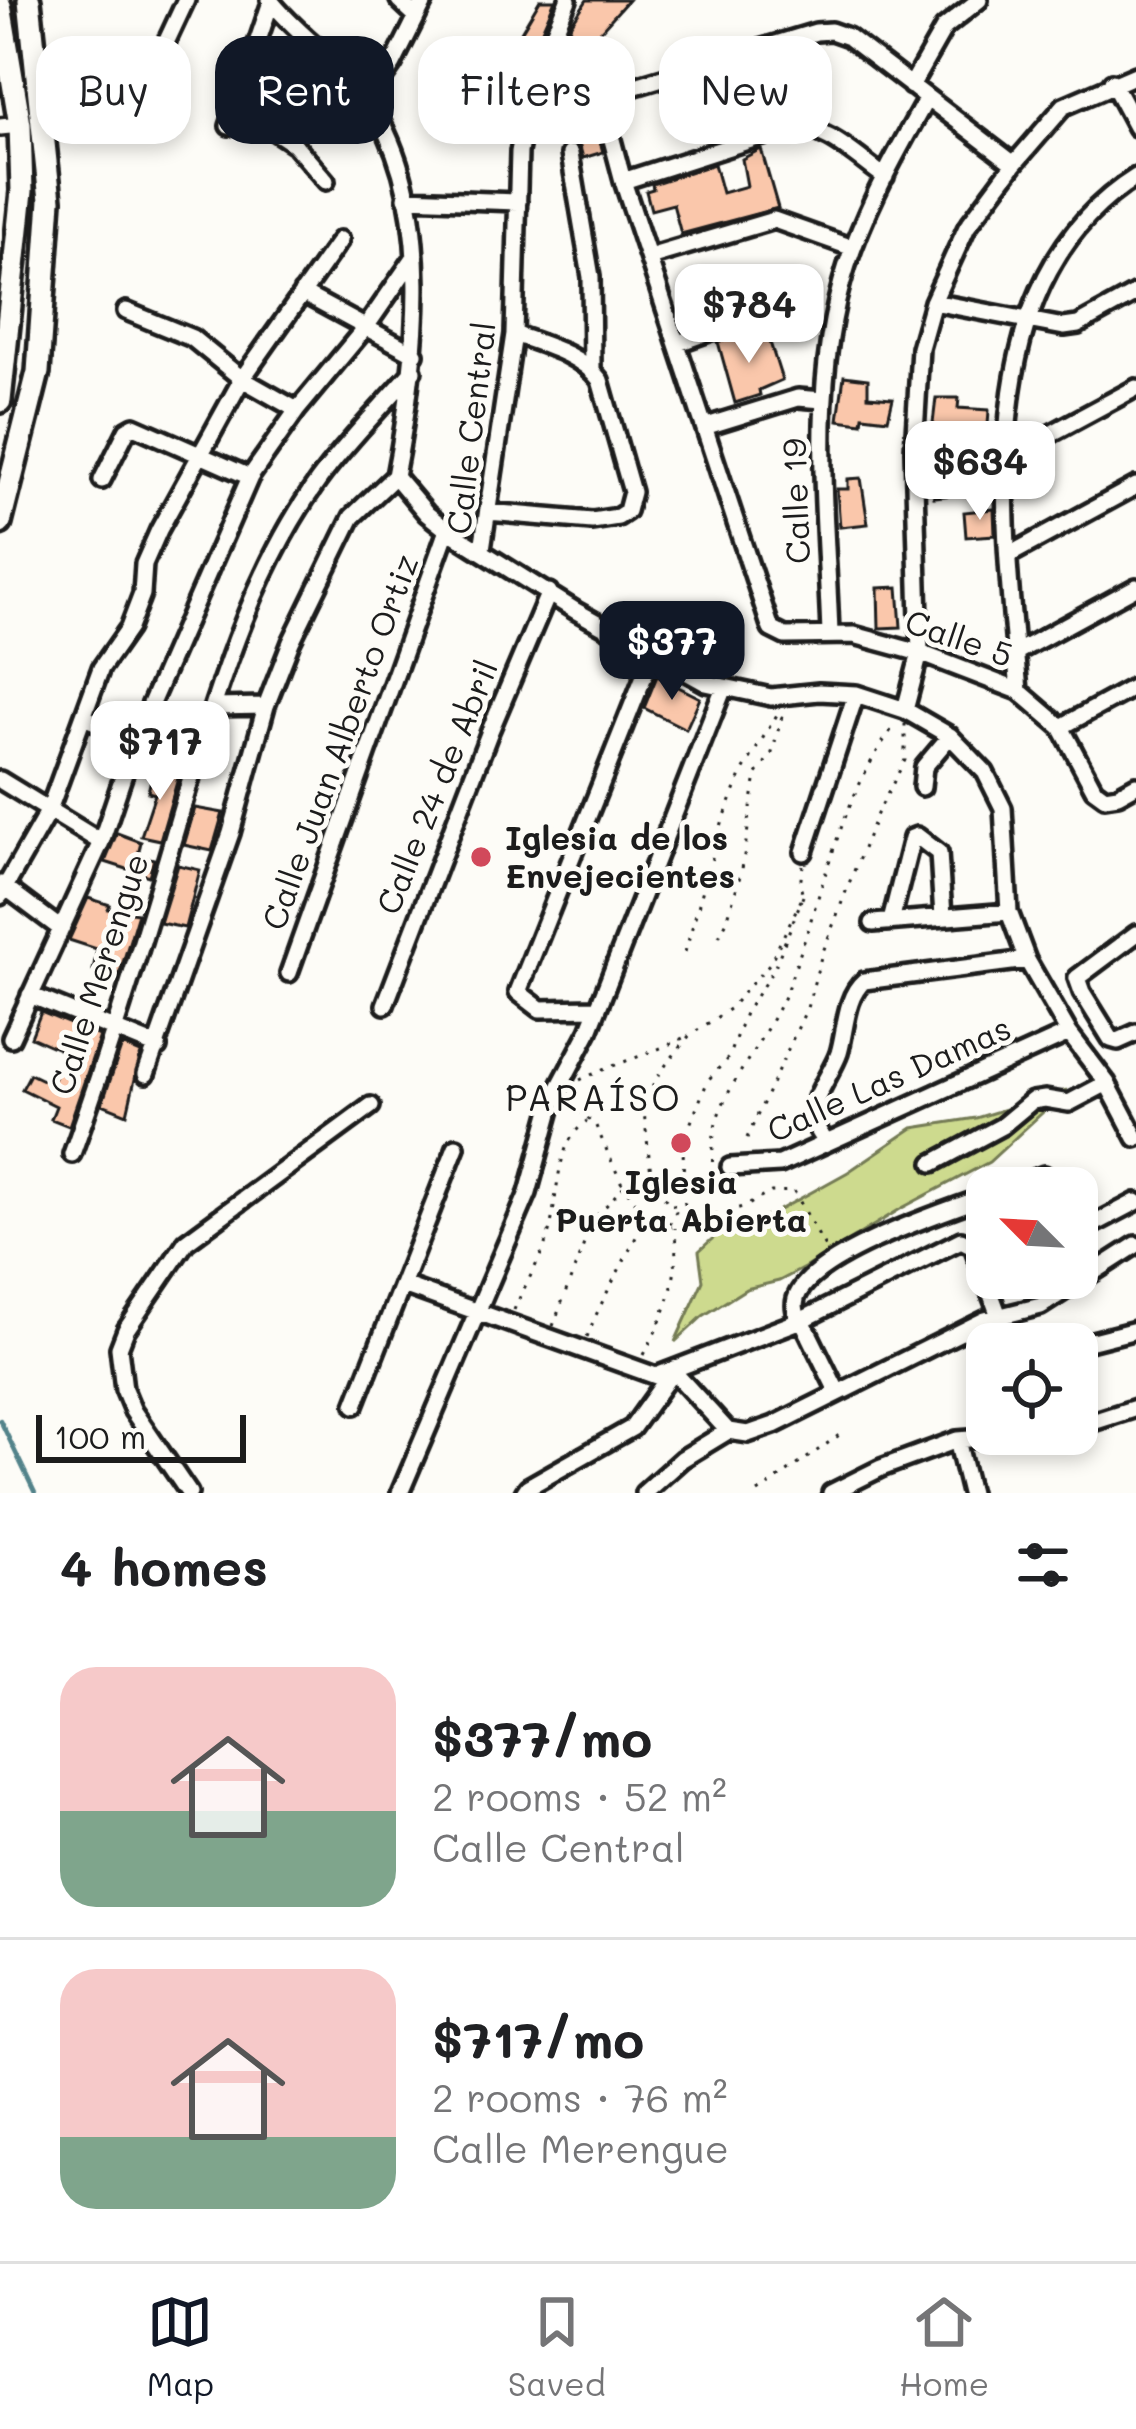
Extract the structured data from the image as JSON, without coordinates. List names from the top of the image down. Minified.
{"streets":{"street":["Calle Central","Calle 19","Calle 5","Calle Juan Alberto Ortiz","Calle 24 de Abril","Calle Merengue","Calle Las Damas"]},"crossings":[["Calle Central","Calle 24 de Abril"],["Calle Central","Calle Las Damas"],["Calle 19","Calle 5"]],"districts":["PARAÍSO"],"places":["Iglesia de los Envejecientes","Iglesia Puerta Abierta"],"scale_bar":"100 m","north":"top left","page":{"chip":["Buy","Rent","Filters","New"],"price":["$784","$634","$377","$717"],"scale":"100 m","heading":"4 homes","list":[{"name":"$377/mo","note":"2 rooms · 52 m² · Calle Central"},{"name":"$717/mo","note":"2 rooms · 76 m² · Calle Merengue"}],"tabs":["Map","Saved","Home"]}}
